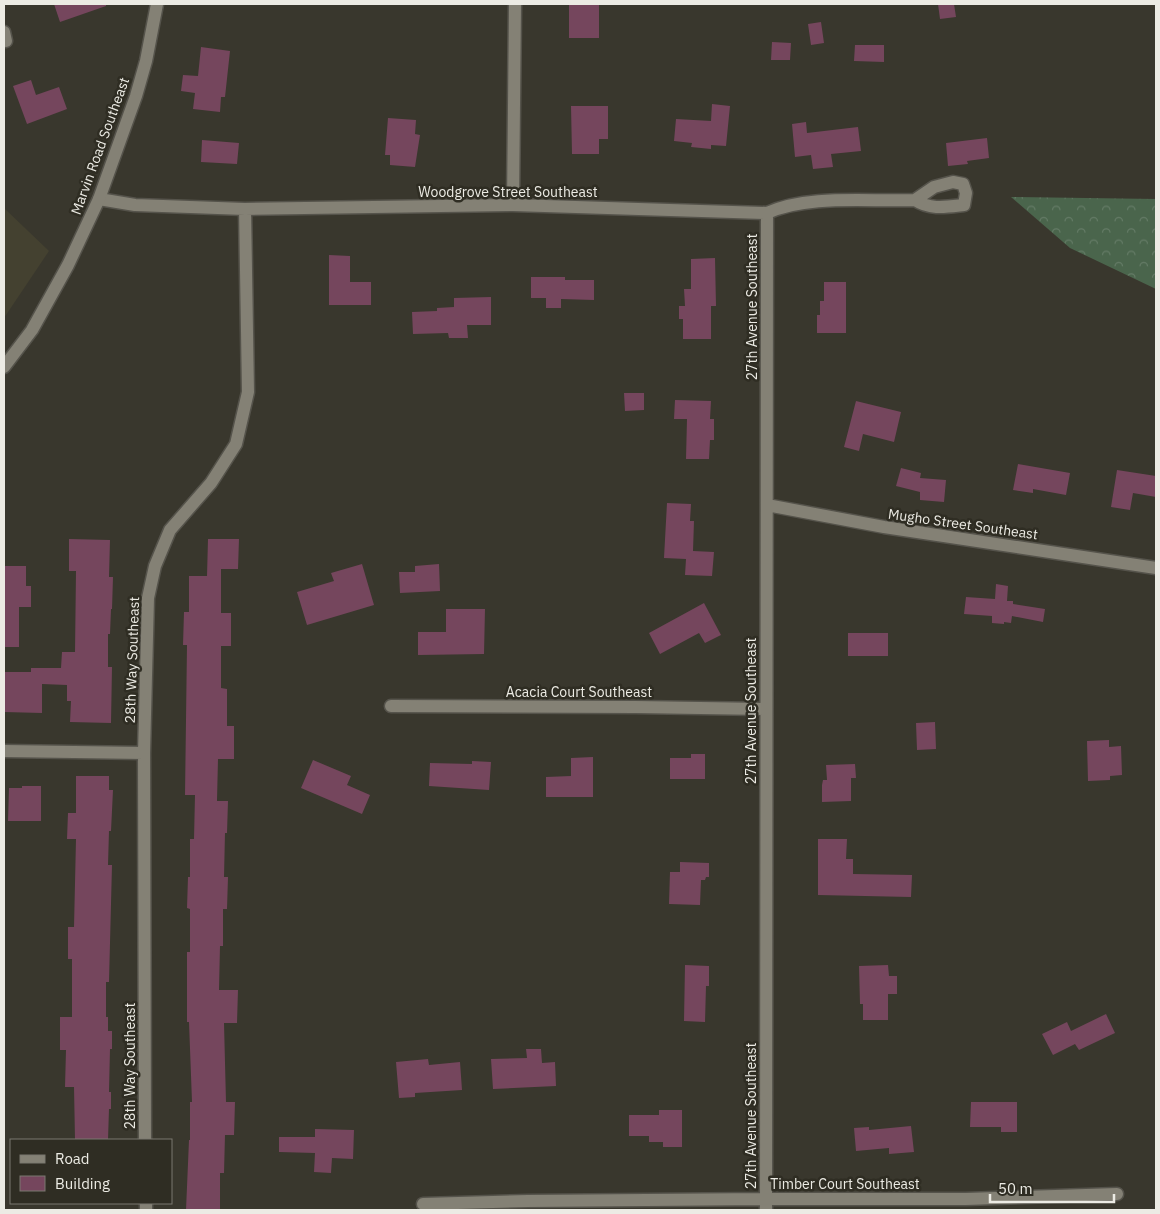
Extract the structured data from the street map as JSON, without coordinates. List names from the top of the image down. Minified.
{"streets":{"street":["Marvin Road Southeast","Woodgrove Street Southeast","27th Avenue Southeast","Mugho Street Southeast","28th Way Southeast","Acacia Court Southeast","Timber Court Southeast"]},"crossings":[["Marvin Road Southeast","Woodgrove Street Southeast"],["Woodgrove Street Southeast","27th Avenue Southeast"],["Woodgrove Street Southeast","28th Way Southeast"],["27th Avenue Southeast","Mugho Street Southeast"],["27th Avenue Southeast","Acacia Court Southeast"],["27th Avenue Southeast","Timber Court Southeast"]],"legend":["Road","Building"],"scale_bar":"50 m"}
